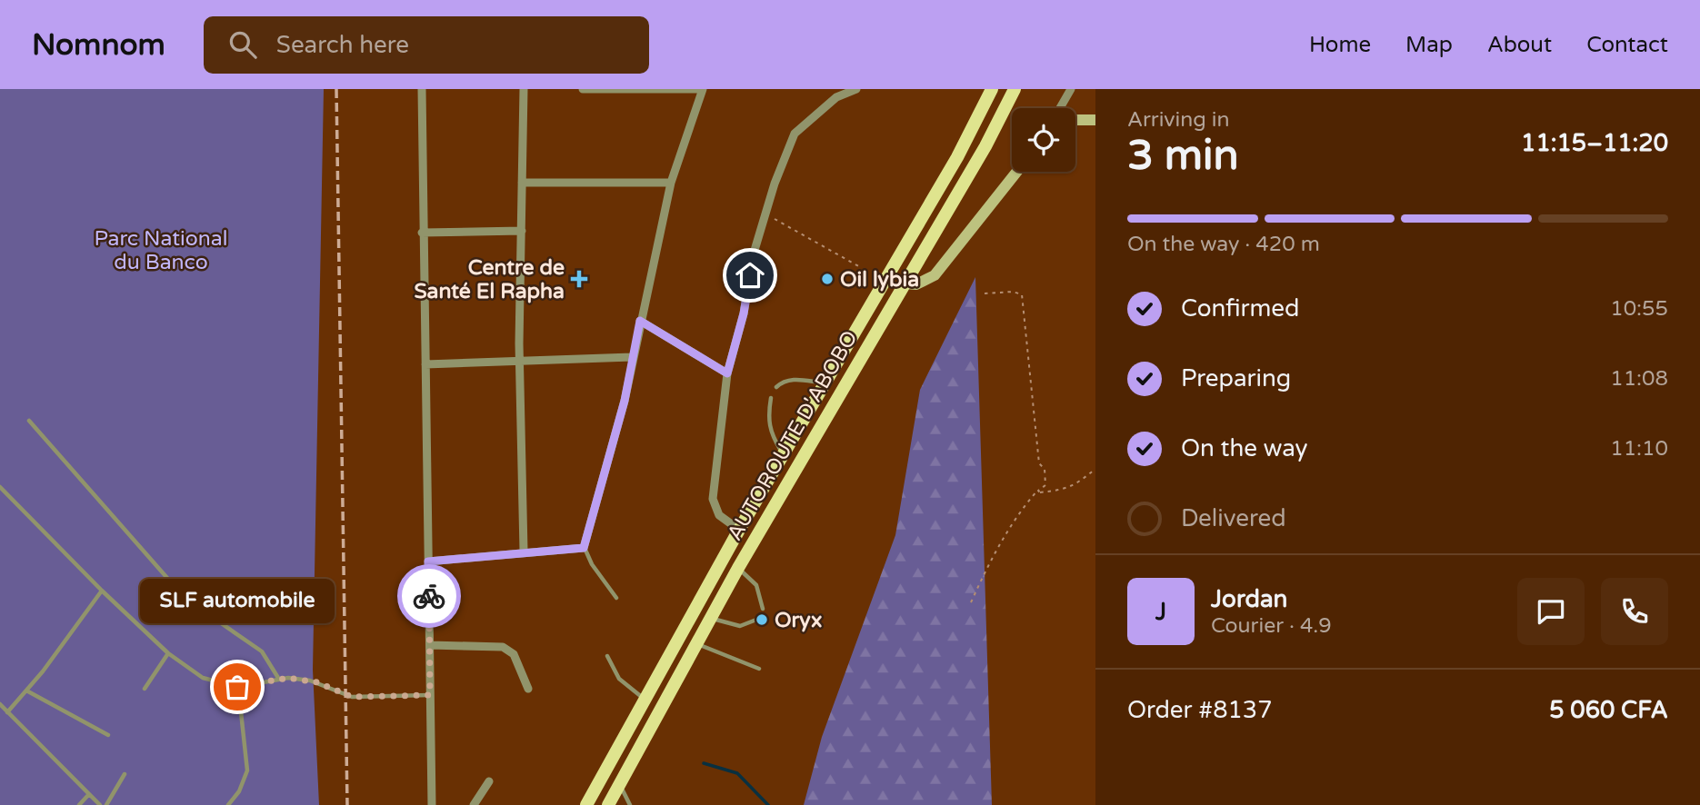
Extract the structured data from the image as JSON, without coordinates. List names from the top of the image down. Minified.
{"streets":{"main road":["AUTOROUTE D'ABOBO"]},"parks":["Parc National du Banco"],"places":{"health":["Centre de Santé El Rapha"],"other":["Oil lybia","Oryx","SLF automobile"]},"page":{"header":"Nomnom","search":"Search here","nav":["Home","Map","About","Contact"],"heading":["3 min","Arriving in","11:15–11:20"],"panel":["Jordan","Courier · 4.9","Order #8137","5 060 CFA"],"bar":"On the way · 420 m","list":[["Confirmed","10:55"],["Preparing","11:08"],["On the way","11:10"],"Delivered"],"round":"J","bubble":"SLF automobile"}}
